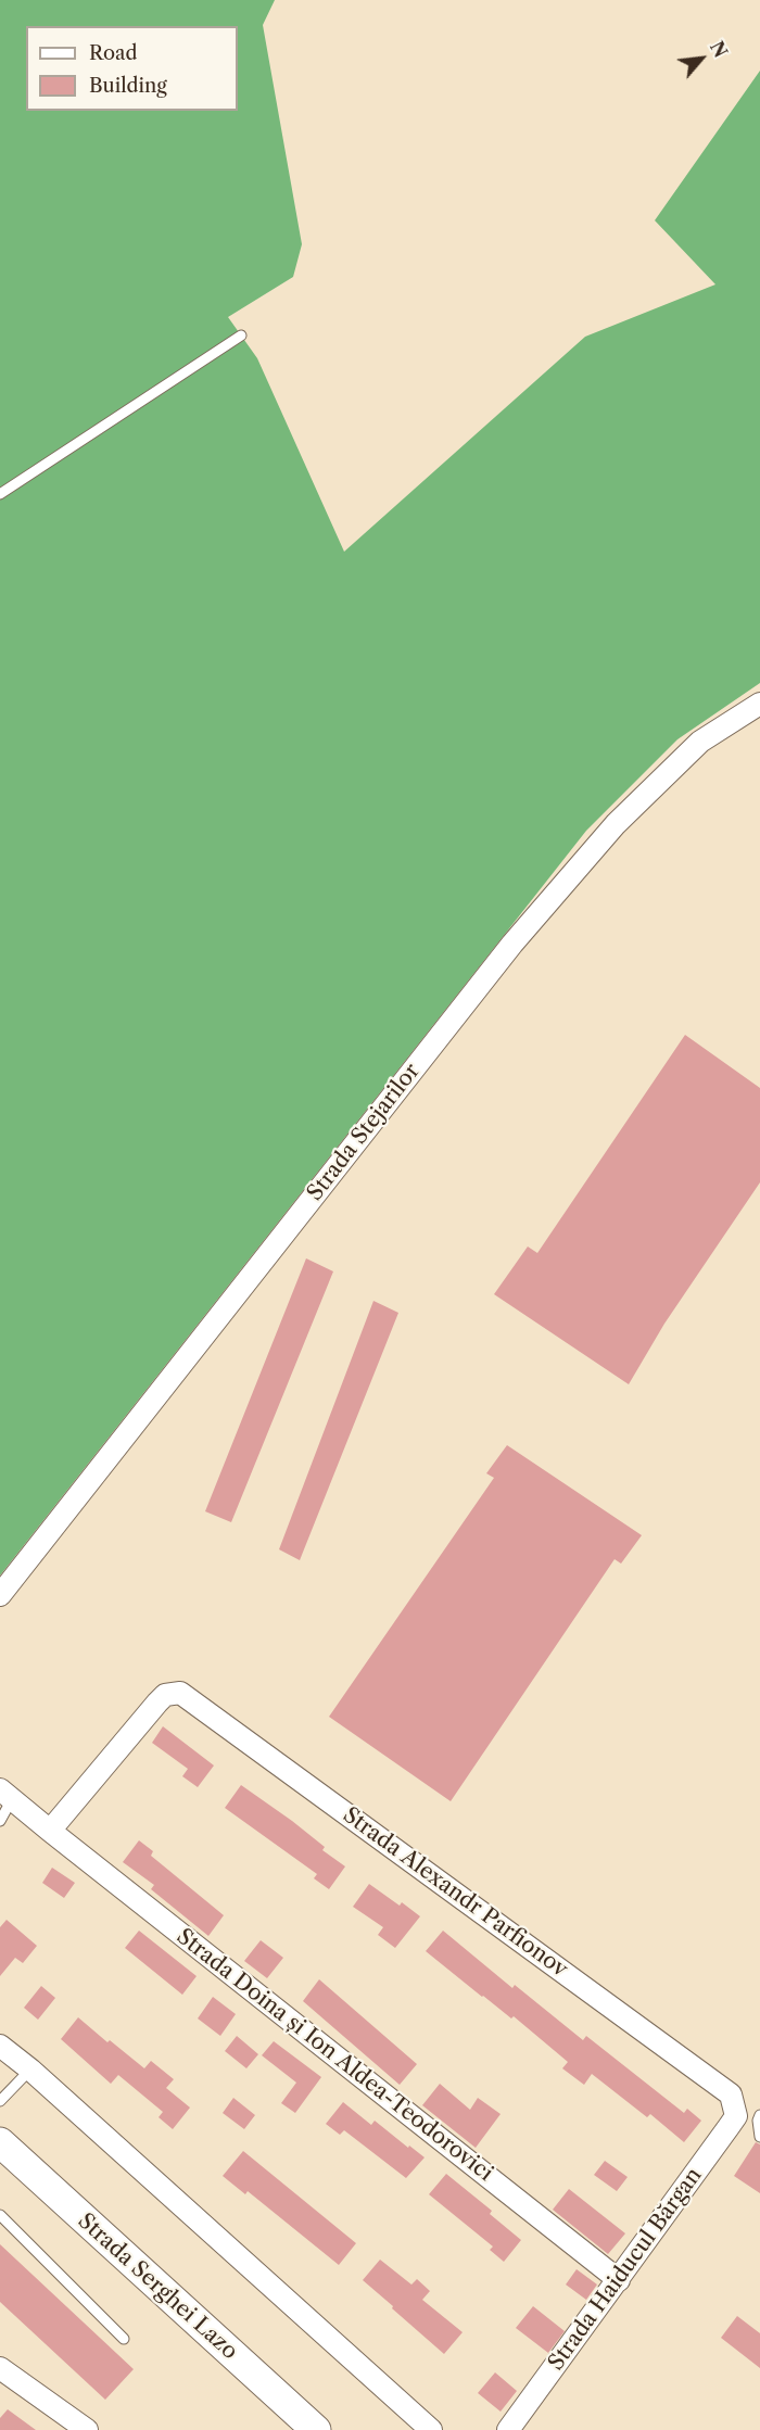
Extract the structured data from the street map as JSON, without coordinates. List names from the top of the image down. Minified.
{"streets":{"street":["Strada Stejarilor","Strada Alexandr Parfionov","Strada Doina și Ion Aldea-Teodorovici","Strada Haiducul Bărgan","Strada Serghei Lazo"]},"crossings":[["Strada Alexandr Parfionov","Strada Doina și Ion Aldea-Teodorovici"],["Strada Alexandr Parfionov","Strada Haiducul Bărgan"],["Strada Doina și Ion Aldea-Teodorovici","Strada Haiducul Bărgan"]],"legend":["Road","Building"],"north":"top right"}
